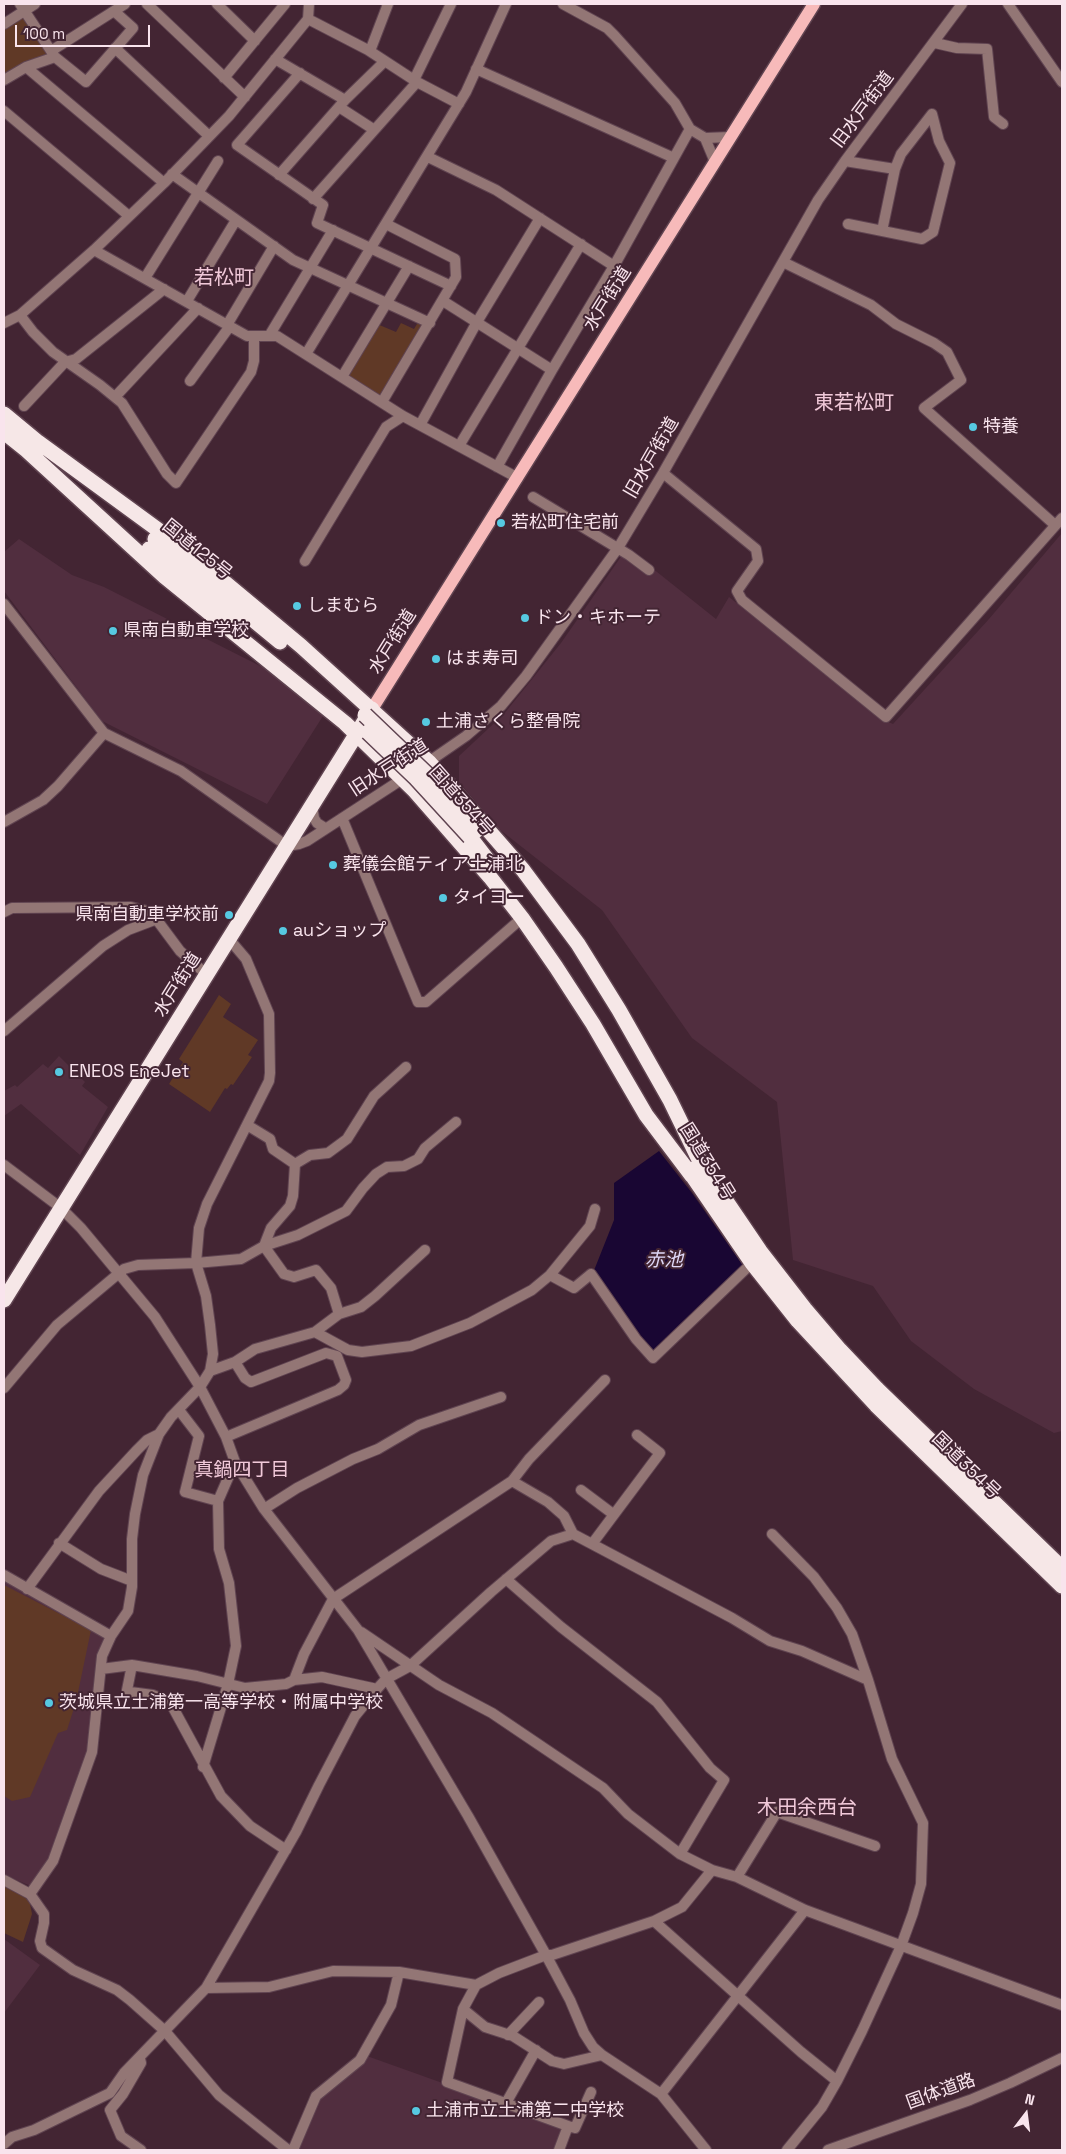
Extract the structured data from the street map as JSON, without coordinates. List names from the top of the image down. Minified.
{"streets":{"highway":["水戸街道","国道125号","国道354号"],"street":["旧水戸街道","国体道路"]},"crossings":[["旧水戸街道","水戸街道"],["水戸街道","国道125号"],["水戸街道","国道354号"],["国道125号","国道354号"]],"districts":["若松町","東若松町","真鍋四丁目","木田余西台"],"water":["赤池"],"places":["特養","若松町住宅前","しまむら","ドン・キホーテ","県南自動車学校","はま寿司","土浦さくら整骨院","葬儀会館ティア土浦北","タイヨー","県南自動車学校前","auショップ","ENEOS EneJet","茨城県立土浦第一高等学校・附属中学校","土浦市立土浦第二中学校"],"scale_bar":"100 m","north":"top"}
